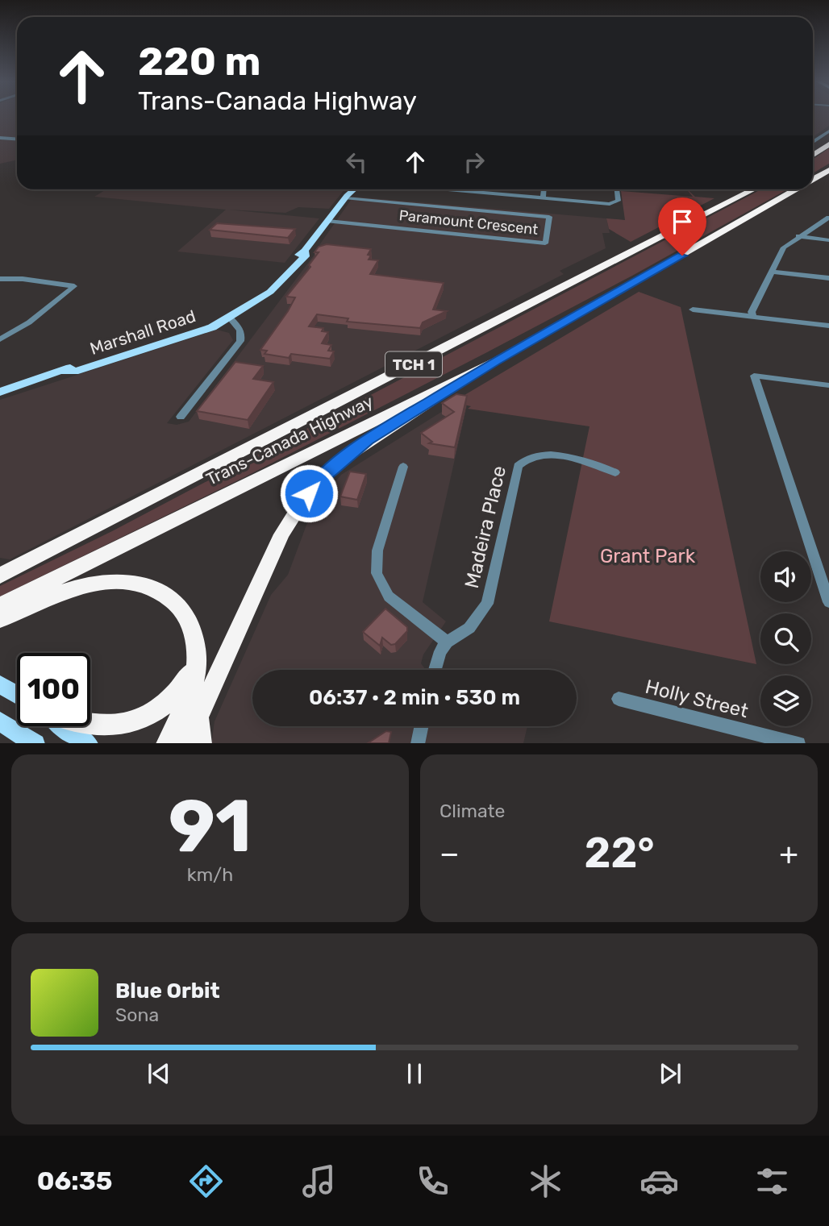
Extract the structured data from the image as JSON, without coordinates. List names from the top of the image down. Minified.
{"streets":{"highway":["TCH 1","Trans-Canada Highway"],"main road":["Marshall Road"],"street":["Paramount Crescent","Madeira Place","Holly Street"]},"crossings":[["Paramount Crescent","Marshall Road"]],"parks":["Grant Park"],"page":{"turn":["220 m","Trans-Canada Highway"],"limit":"100","trip":"06:37 · 2 min · 530 m","tile":[["91","km/h"],"Climate"],"heat":["−","22°","+"],"song":["Blue Orbit","Sona"],"tabs":"06:35"}}
